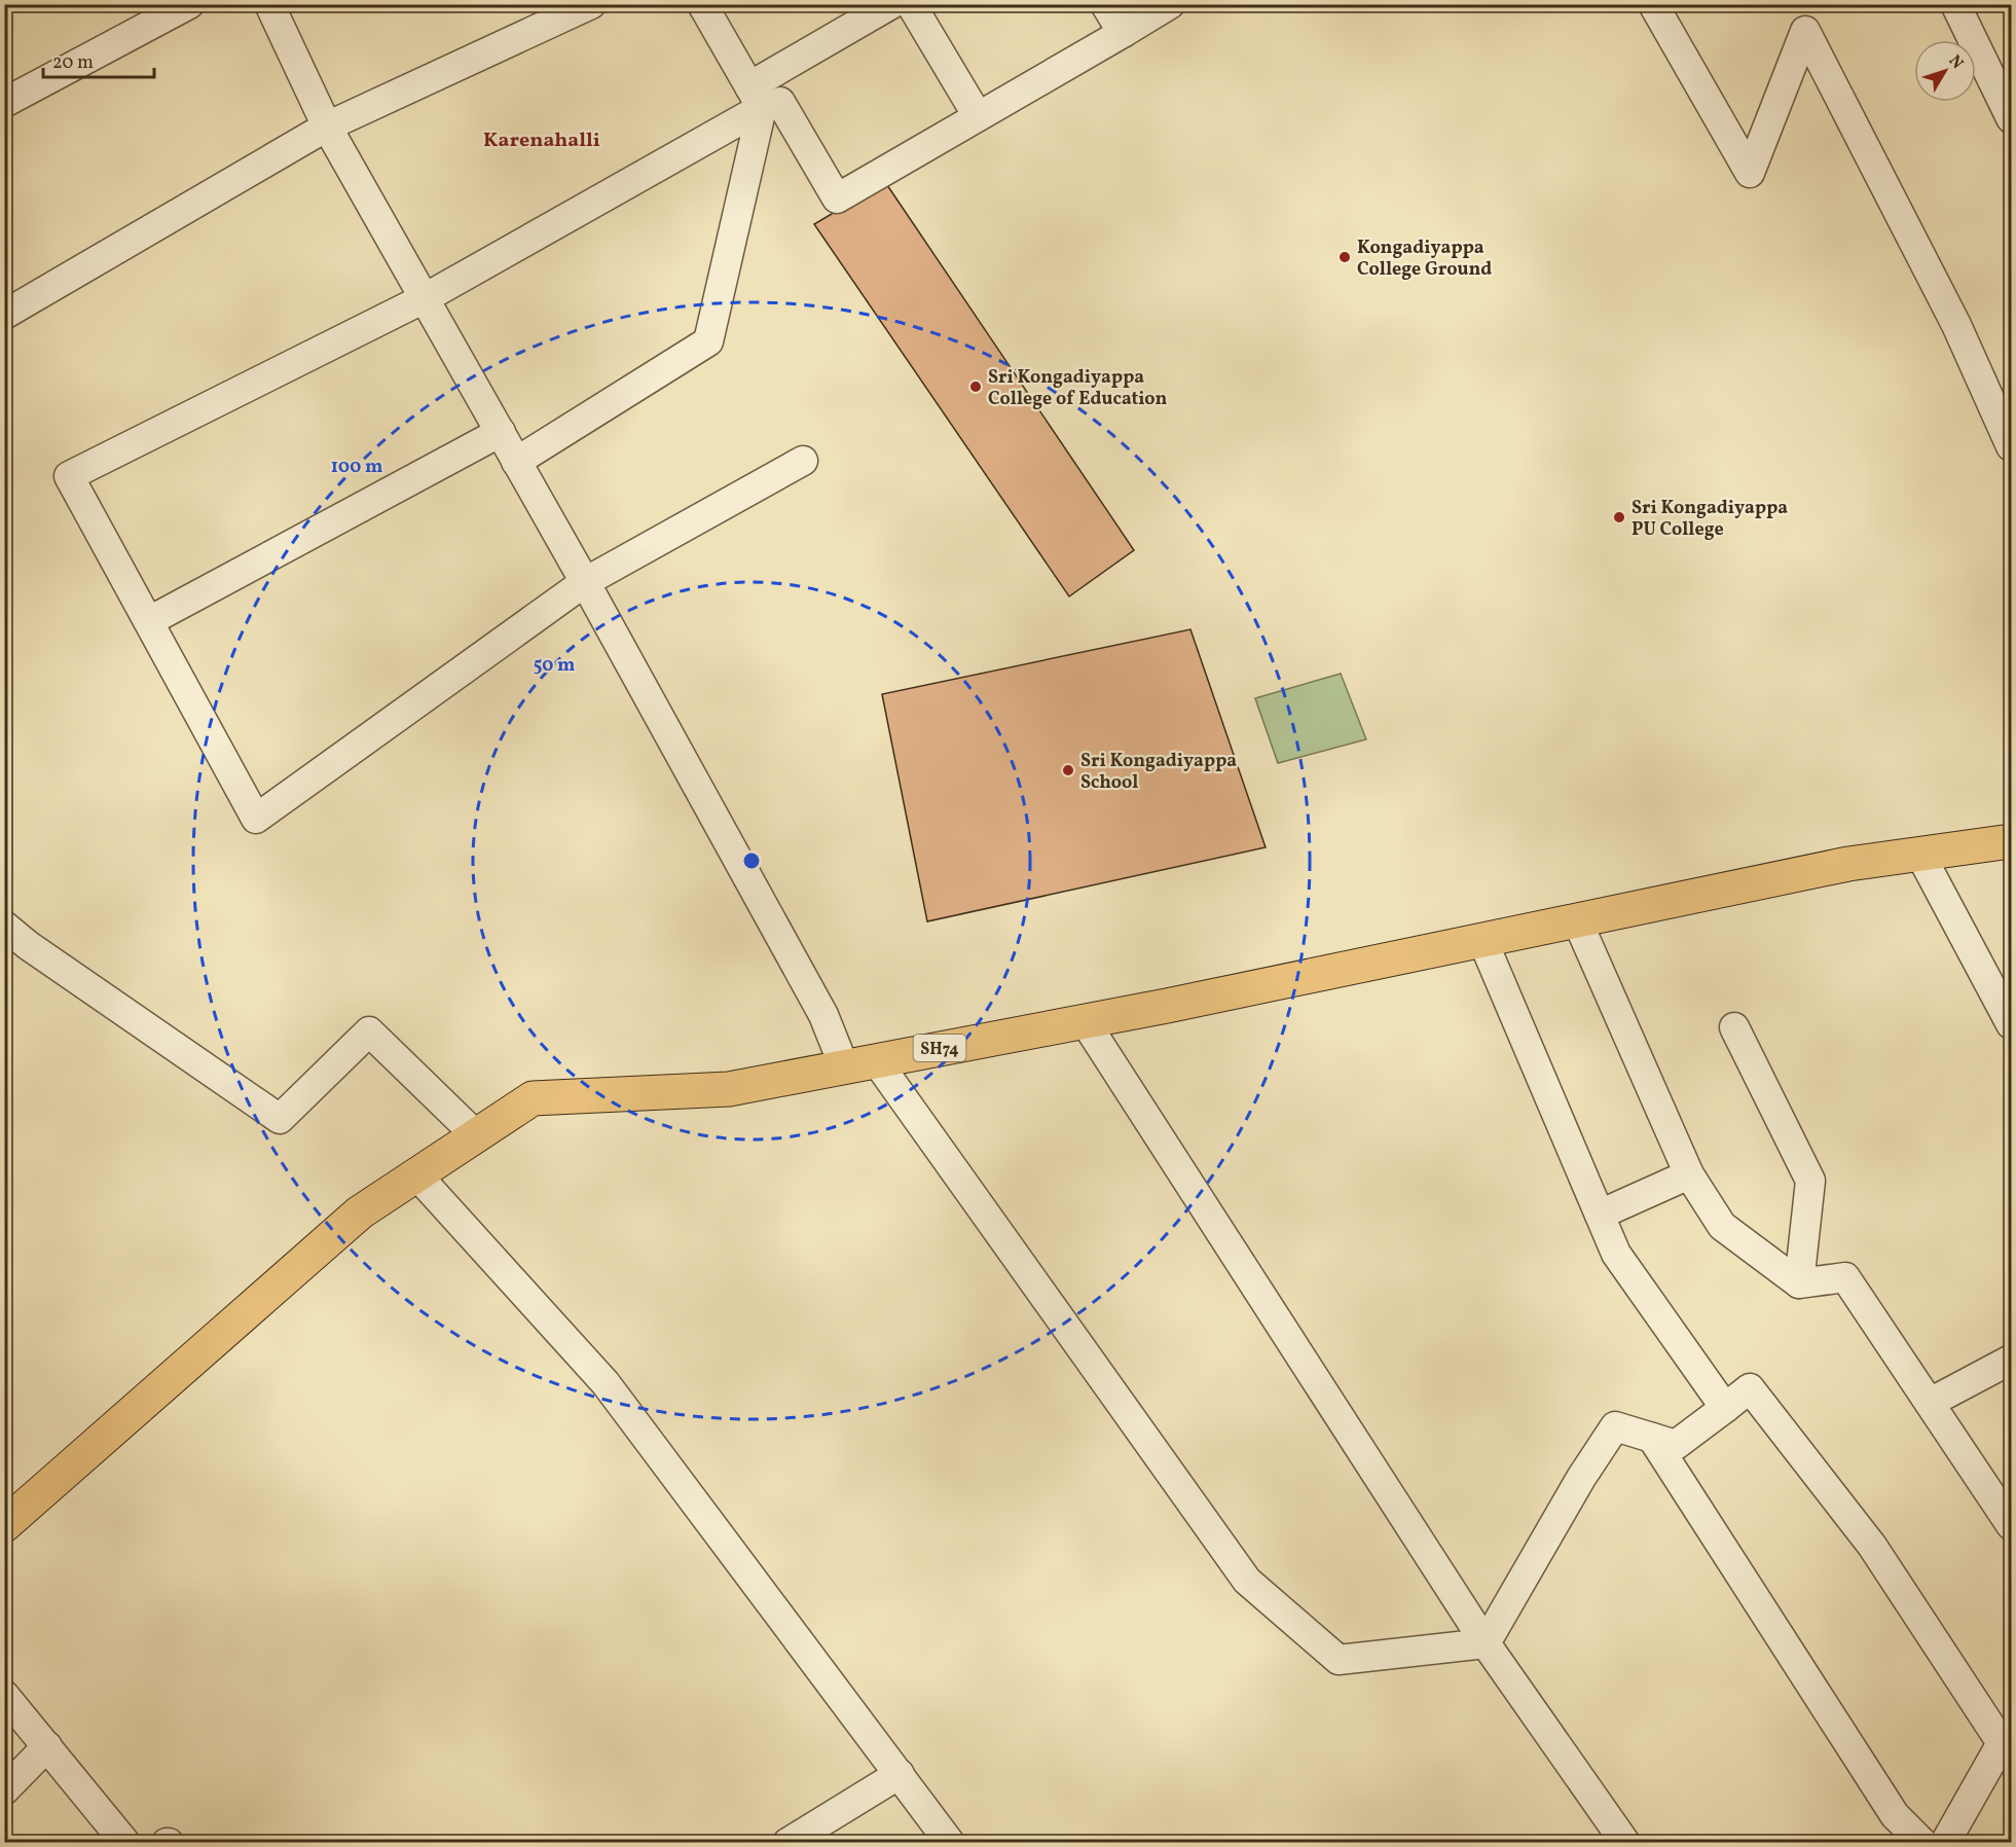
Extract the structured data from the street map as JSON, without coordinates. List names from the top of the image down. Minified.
{"streets":{"main road":["SH74"]},"districts":["Karenahalli"],"places":["Kongadiyappa College Ground","Sri Kongadiyappa College of Education","Sri Kongadiyappa PU College","Sri Kongadiyappa School"],"scale_bar":"20 m","north":"top right","rings":["100 m","50 m"]}
